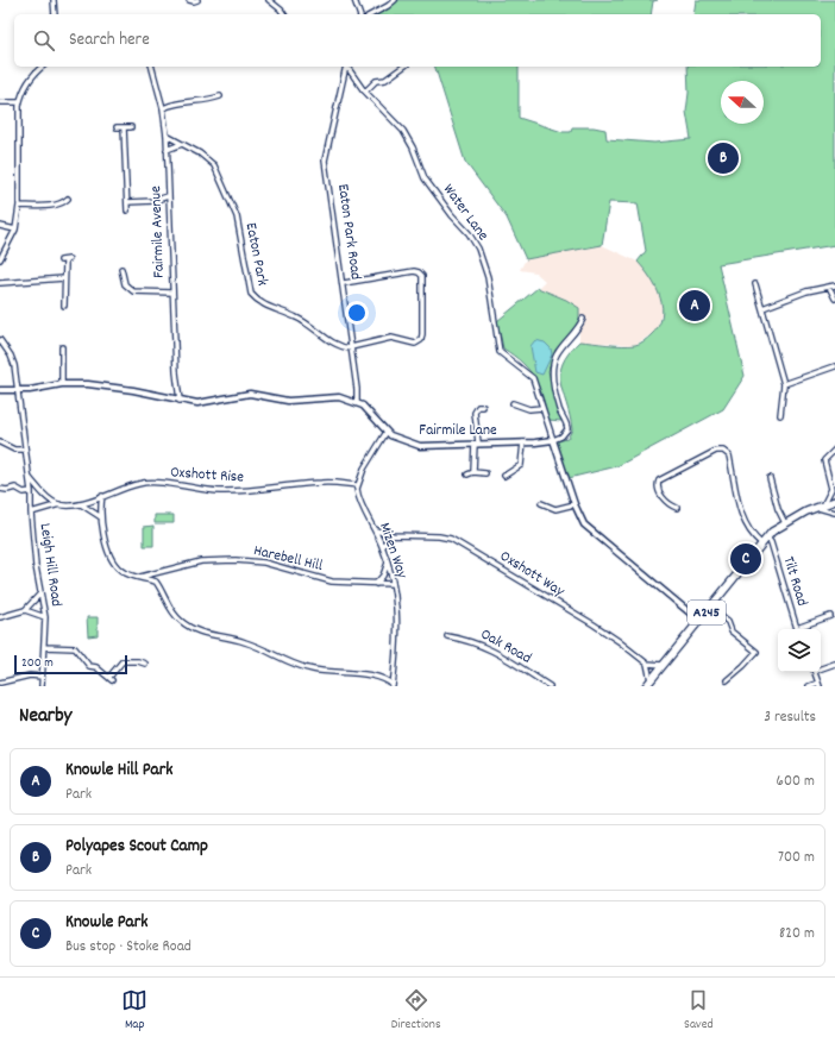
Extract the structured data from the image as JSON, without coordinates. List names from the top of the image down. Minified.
{"streets":{"main road":["A245"],"street":["Water Lane","Fairmile Avenue","Eaton Park Road","Eaton Park","Fairmile Lane","Oxshott Rise","Mizen Way","Harebell Hill","Leigh Hill Road","Oxshott Way","Tilt Road","Oak Road"]},"crossings":[["Water Lane","Fairmile Lane"],["Fairmile Avenue","Eaton Park"],["Eaton Park Road","Eaton Park"],["Eaton Park Road","Fairmile Lane"],["Oxshott Rise","Mizen Way"],["Oxshott Rise","Leigh Hill Road"],["Mizen Way","Harebell Hill"],["Mizen Way","Oxshott Way"],["Tilt Road","A245"]],"scale_bar":"200 m","north":"left","page":{"search":"Search here","pins":["B","A","C"],"scale":"200 m","heading":["Nearby","3 results"],"list":[{"mark":"A","name":"Knowle Hill Park","note":"Park","value":"600 m"},{"mark":"B","name":"Polyapes Scout Camp","note":"Park","value":"700 m"},{"mark":"C","name":"Knowle Park","note":"Bus stop · Stoke Road","value":"820 m"}],"nav":["Map","Directions","Saved"]}}
